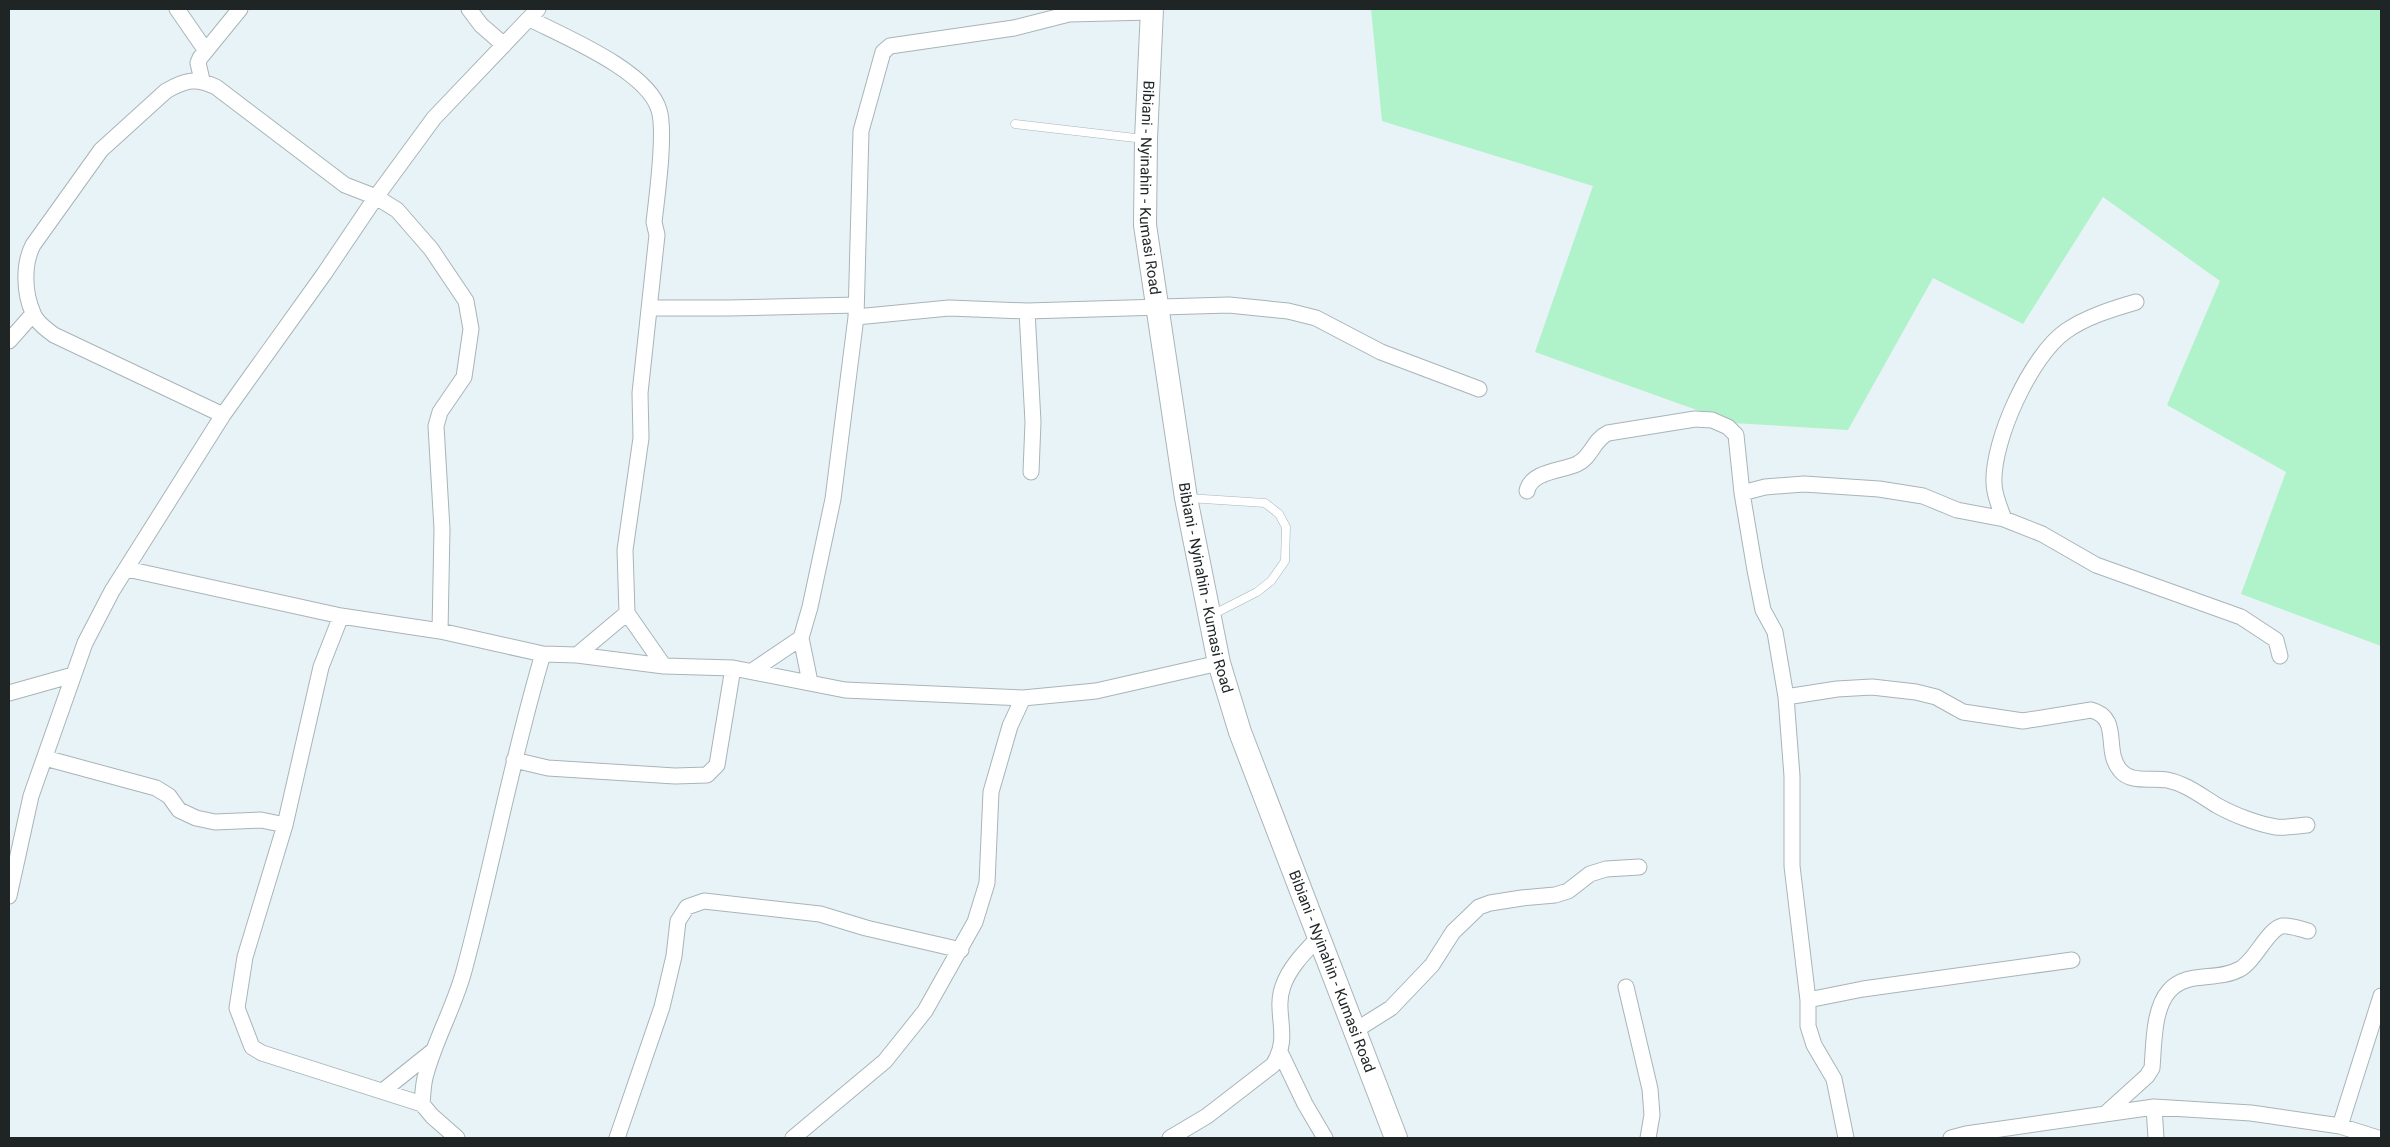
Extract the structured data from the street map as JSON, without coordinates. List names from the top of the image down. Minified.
{"streets":{"main road":["Bibiani - Nyinahin - Kumasi Road"]}}
